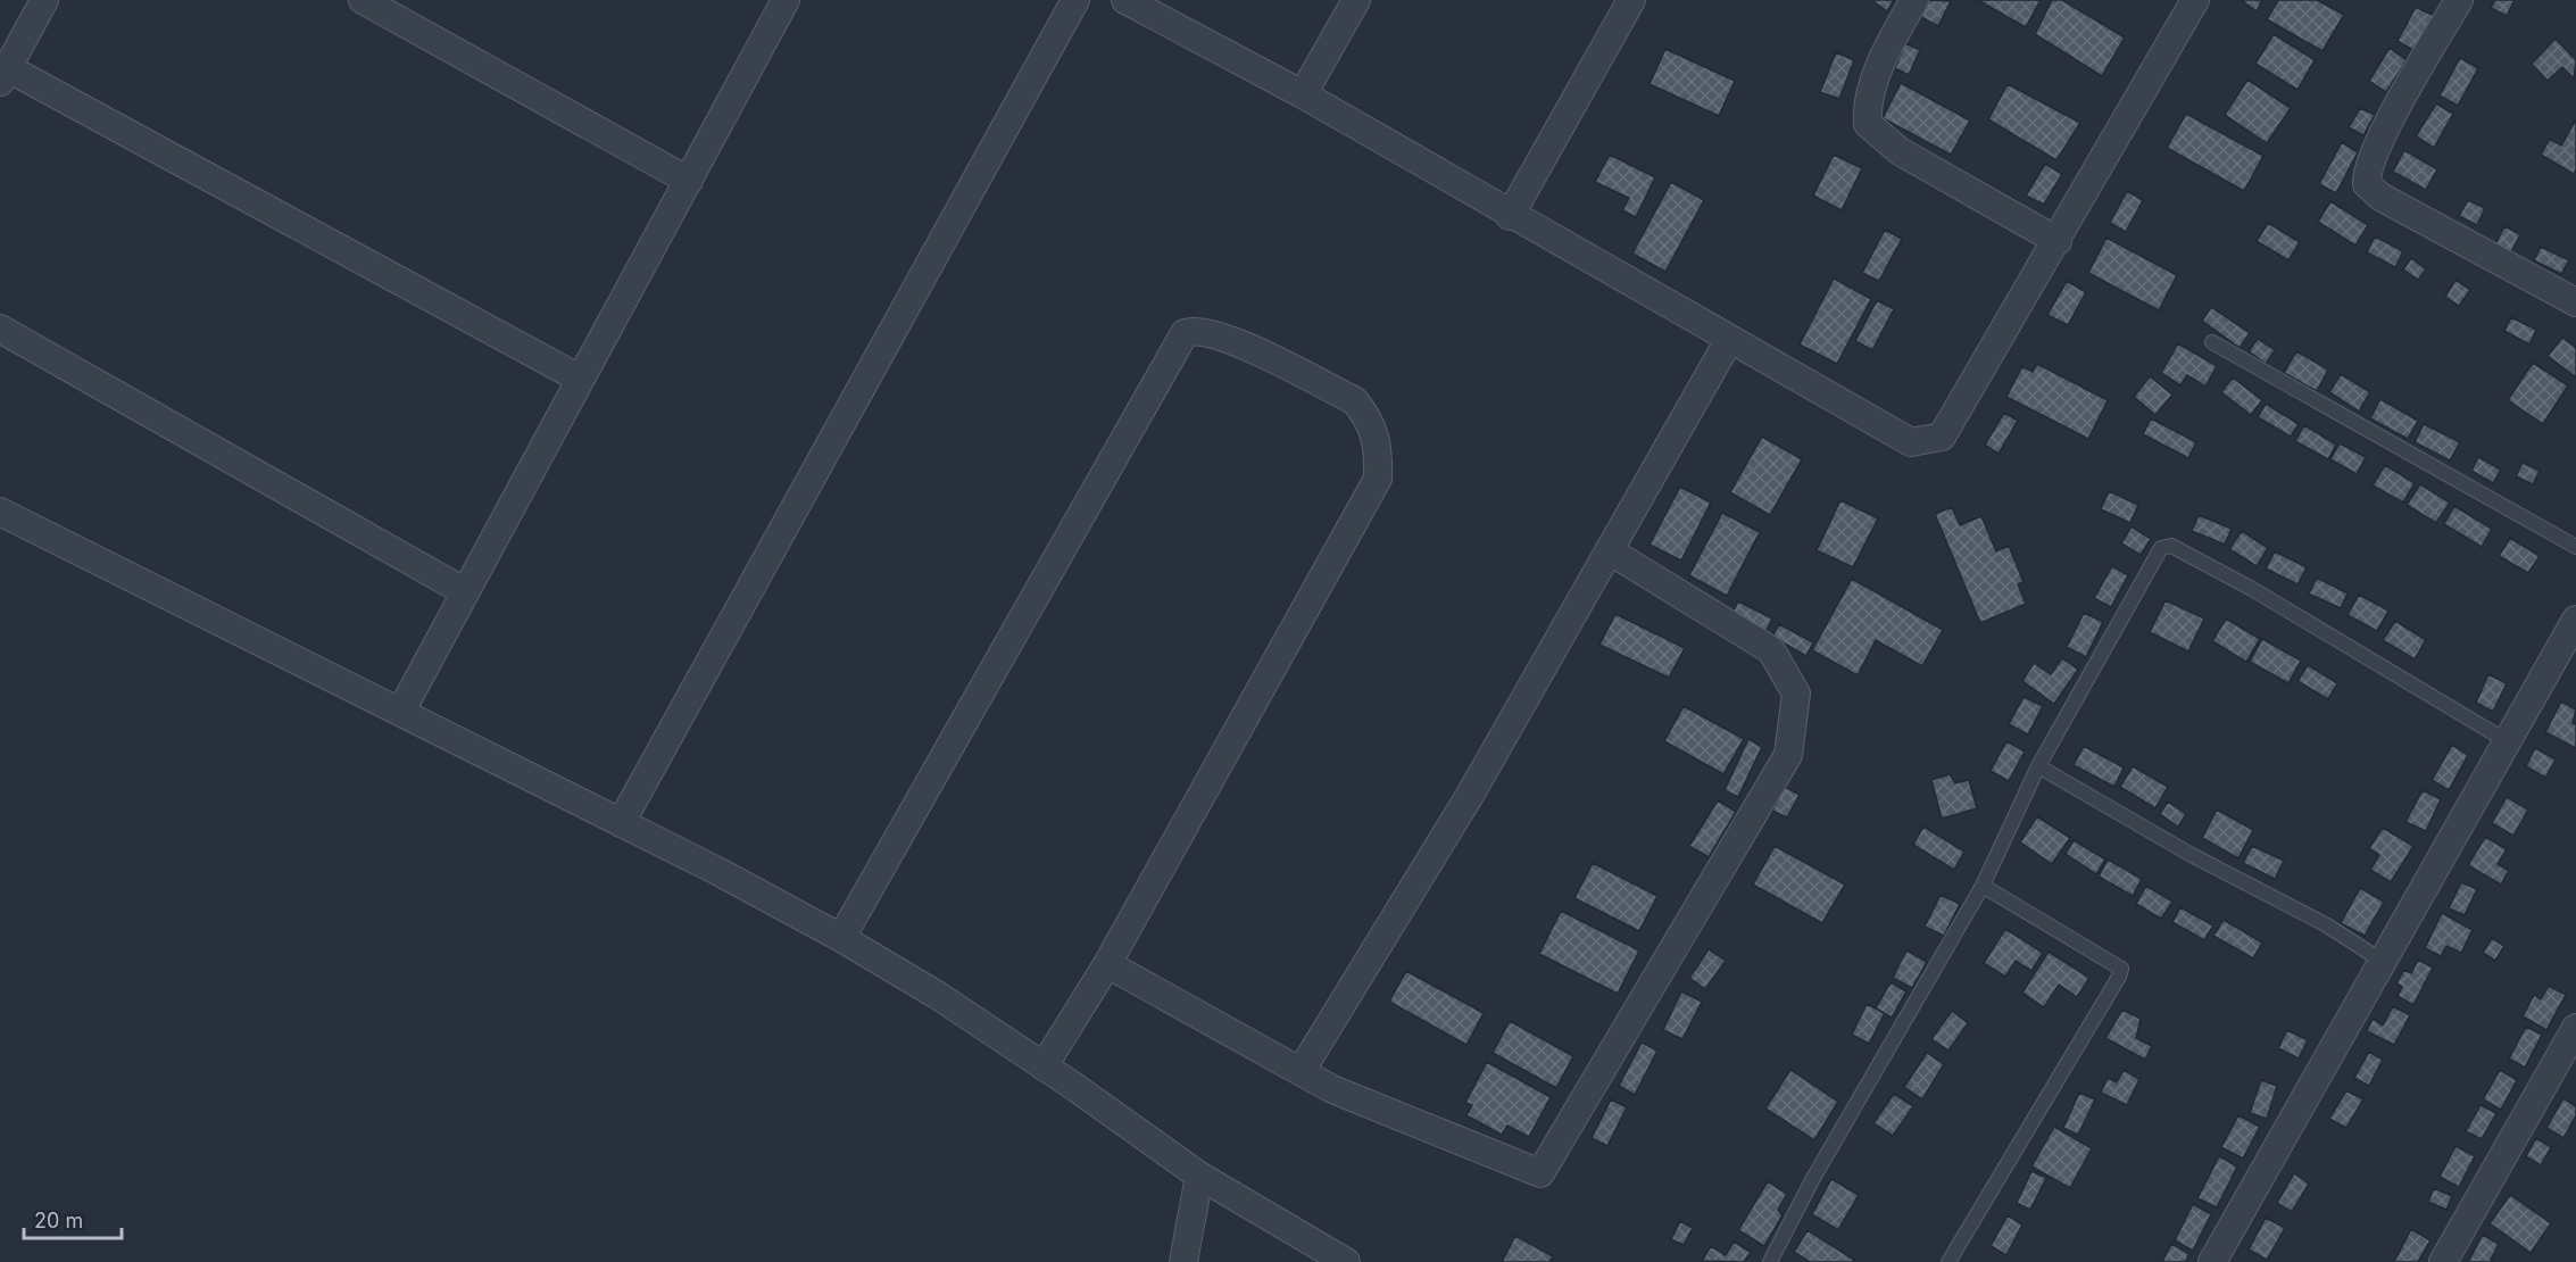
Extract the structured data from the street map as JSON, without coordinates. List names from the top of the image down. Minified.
{"scale_bar":"20 m"}
